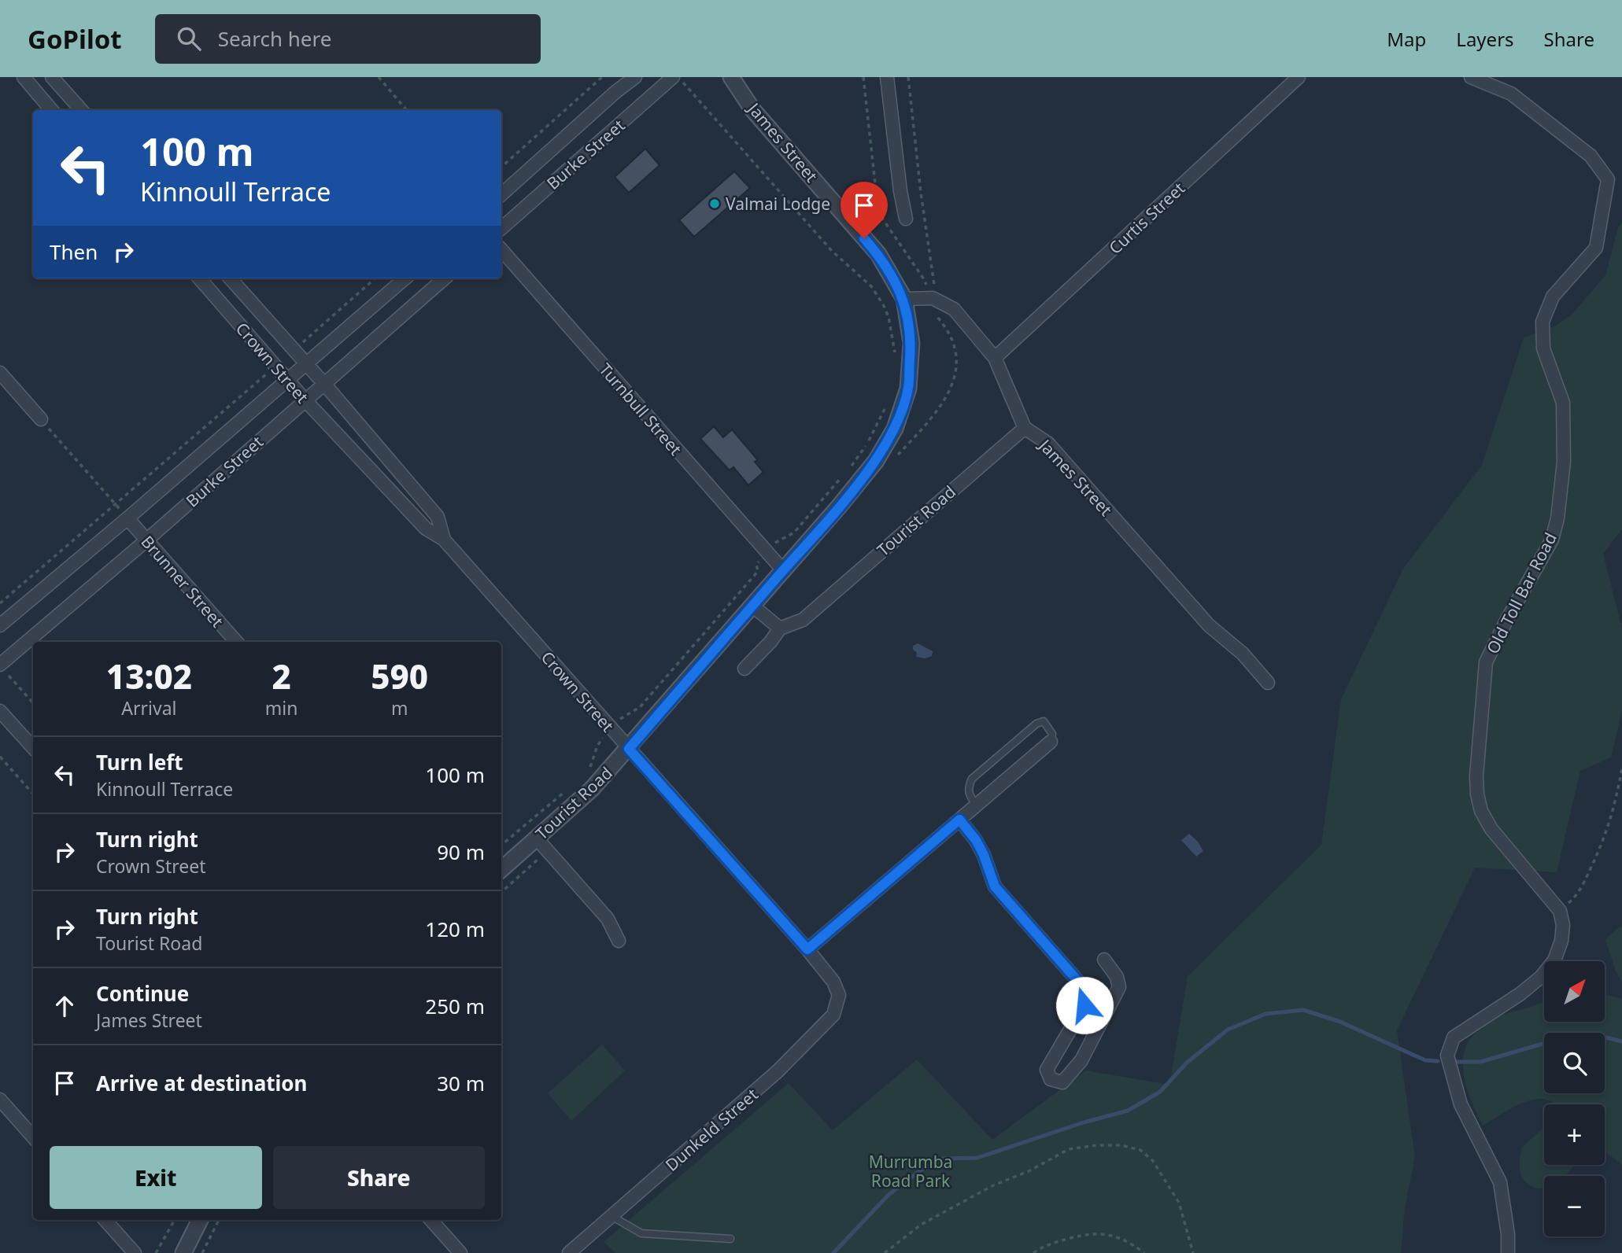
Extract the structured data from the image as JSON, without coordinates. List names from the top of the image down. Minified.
{"streets":{"street":["James Street","Burke Street","Curtis Street","Crown Street","Turnbull Street","Tourist Road","Brunner Street","Old Toll Bar Road","Dunkeld Street"]},"crossings":[["James Street","Curtis Street"],["James Street","Tourist Road"],["Burke Street","Crown Street"],["Burke Street","Brunner Street"],["Crown Street","Tourist Road"],["Crown Street","Dunkeld Street"],["Turnbull Street","Tourist Road"]],"parks":["Murrumba Road Park"],"places":["Valmai Lodge"],"north":"top right","page":{"header":"GoPilot","search":"Search here","nav":["Map","Layers","Share"],"turn":["100 m","Kinnoull Terrace"],"then":"Then","eta":["13:02","Arrival","2","min","590","m"],"list":[{"name":"Turn left","note":"Kinnoull Terrace","value":"100 m"},{"name":"Turn right","note":"Crown Street","value":"90 m"},{"name":"Turn right","note":"Tourist Road","value":"120 m"},{"name":"Continue","note":"James Street","value":"250 m"},{"name":"Arrive at destination","value":"30 m"}],"map_buttons":["+","−"],"buttons":["Exit","Share"]}}
